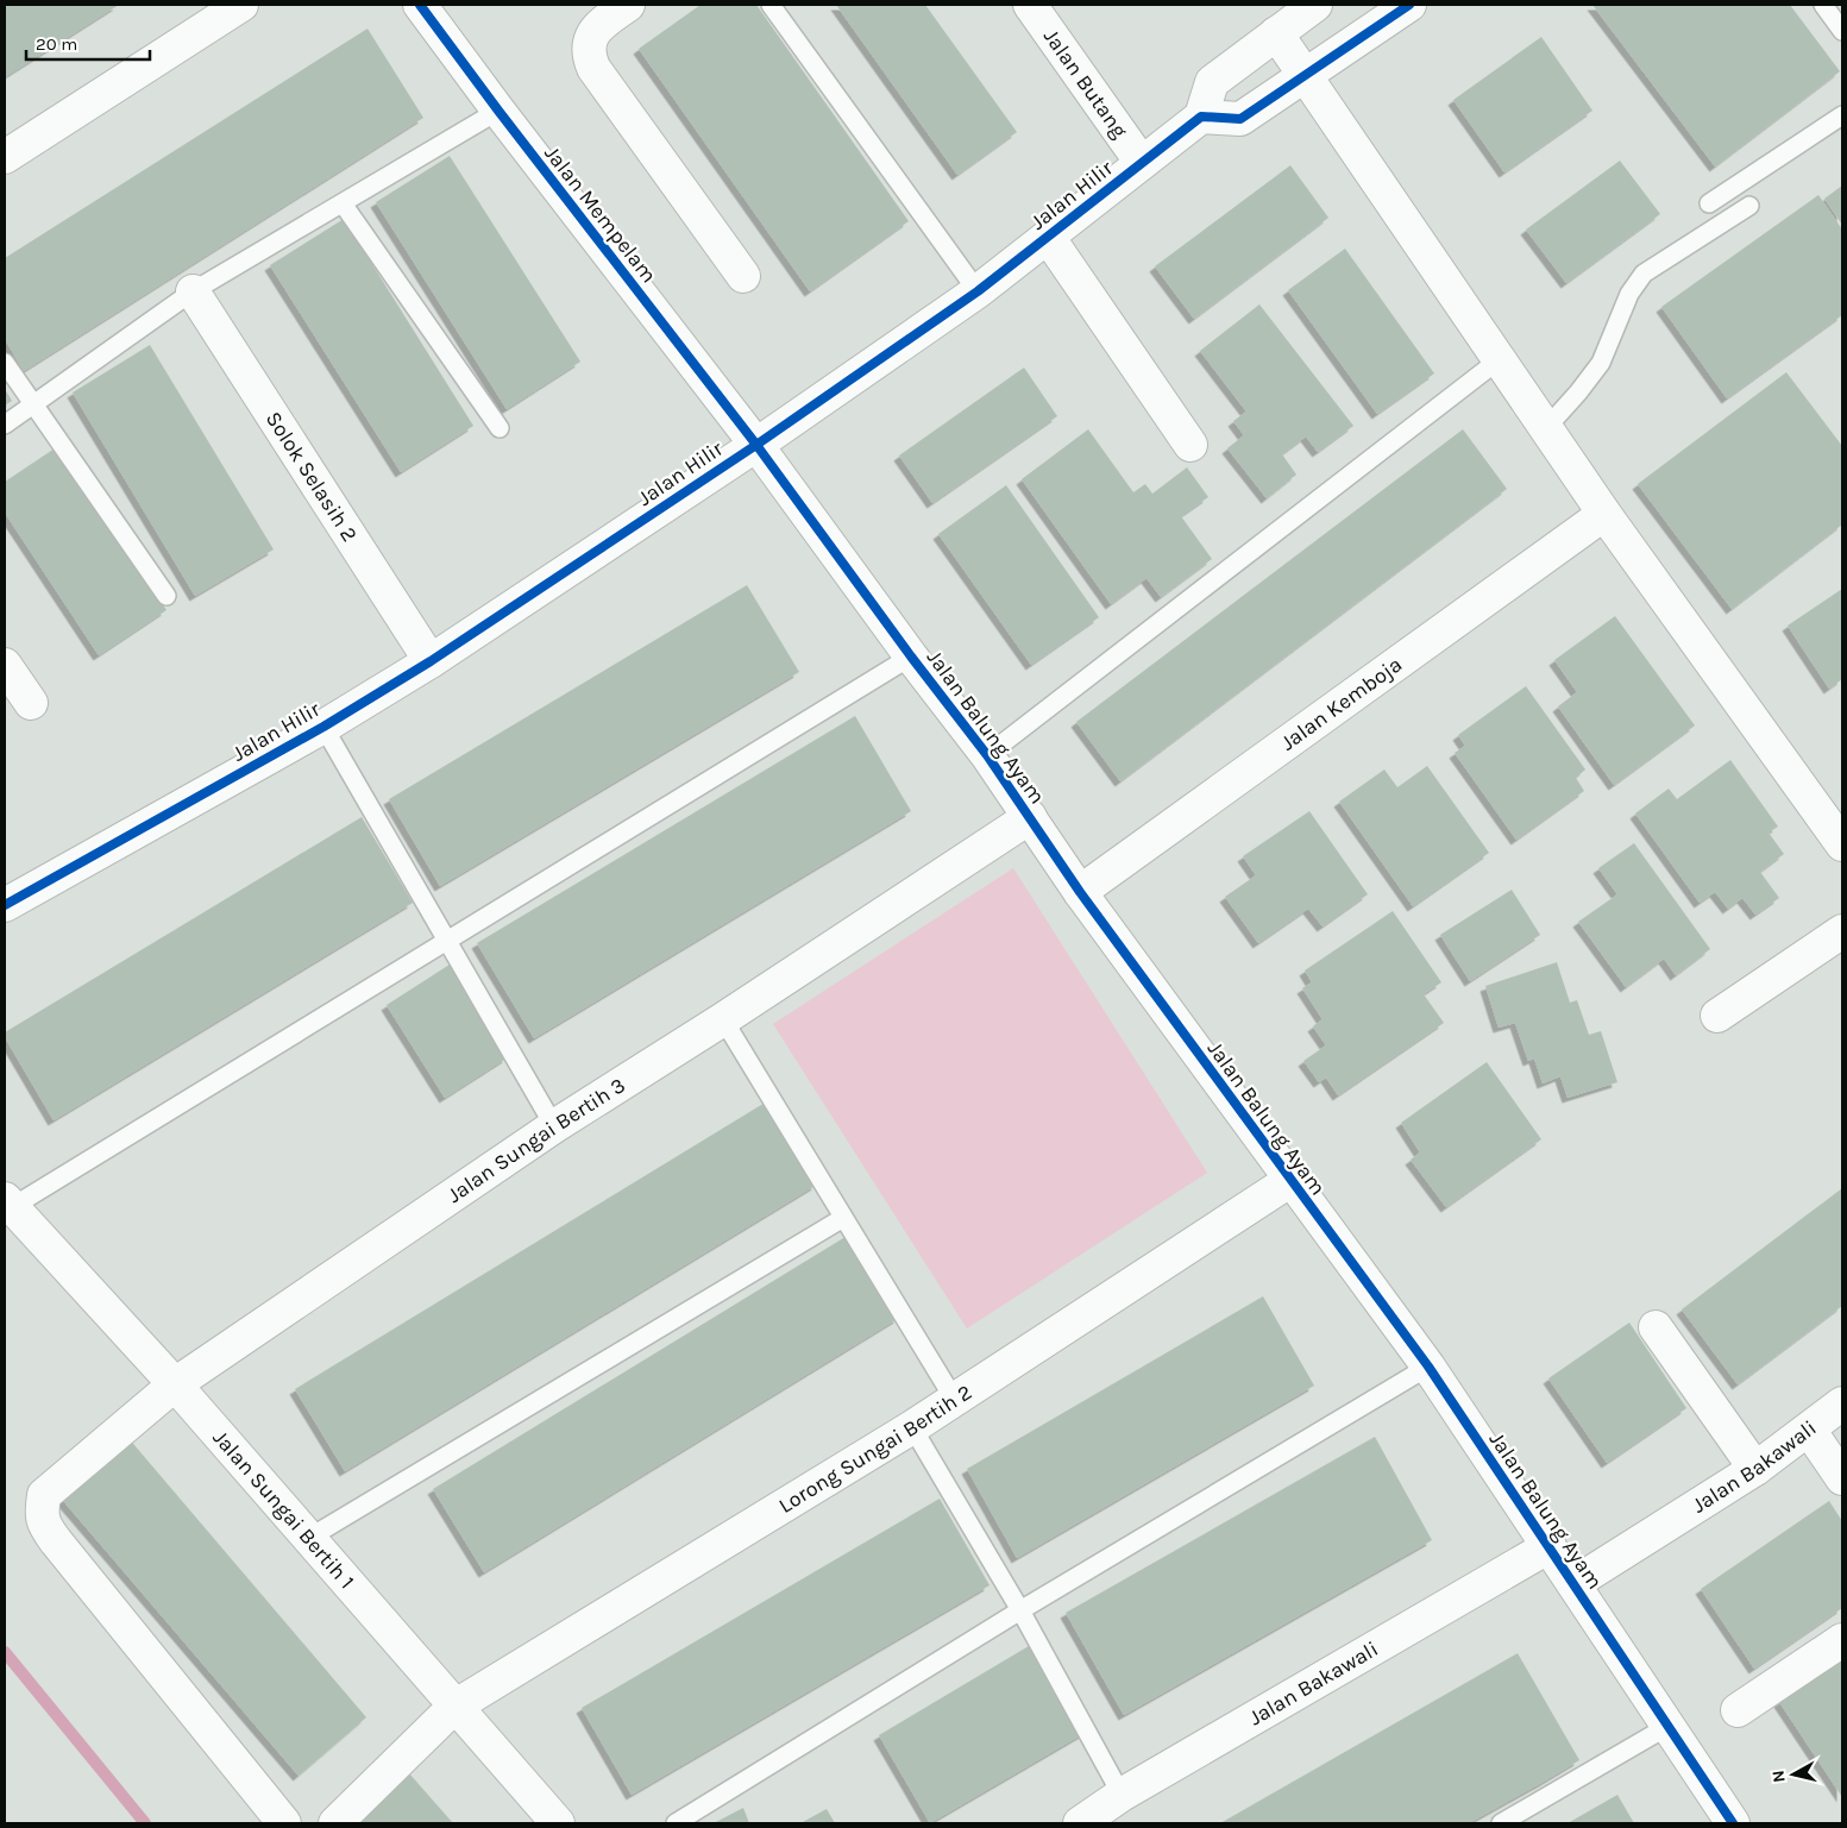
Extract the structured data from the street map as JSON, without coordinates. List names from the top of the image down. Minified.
{"streets":{"street":["Jalan Butang","Jalan Hilir","Jalan Mempelam","Solok Selasih 2","Jalan Kemboja","Jalan Balung Ayam","Jalan Sungai Bertih 3","Lorong Sungai Bertih 2","Jalan Bakawali","Jalan Sungai Bertih 1"]},"crossings":[["Jalan Butang","Jalan Hilir"],["Jalan Hilir","Jalan Mempelam"],["Jalan Hilir","Solok Selasih 2"],["Jalan Hilir","Jalan Balung Ayam"],["Jalan Mempelam","Jalan Balung Ayam"],["Jalan Kemboja","Jalan Balung Ayam"],["Jalan Balung Ayam","Jalan Sungai Bertih 3"],["Jalan Balung Ayam","Lorong Sungai Bertih 2"],["Jalan Balung Ayam","Jalan Bakawali"],["Jalan Sungai Bertih 3","Jalan Sungai Bertih 1"],["Lorong Sungai Bertih 2","Jalan Sungai Bertih 1"]],"scale_bar":"20 m","north":"left"}
